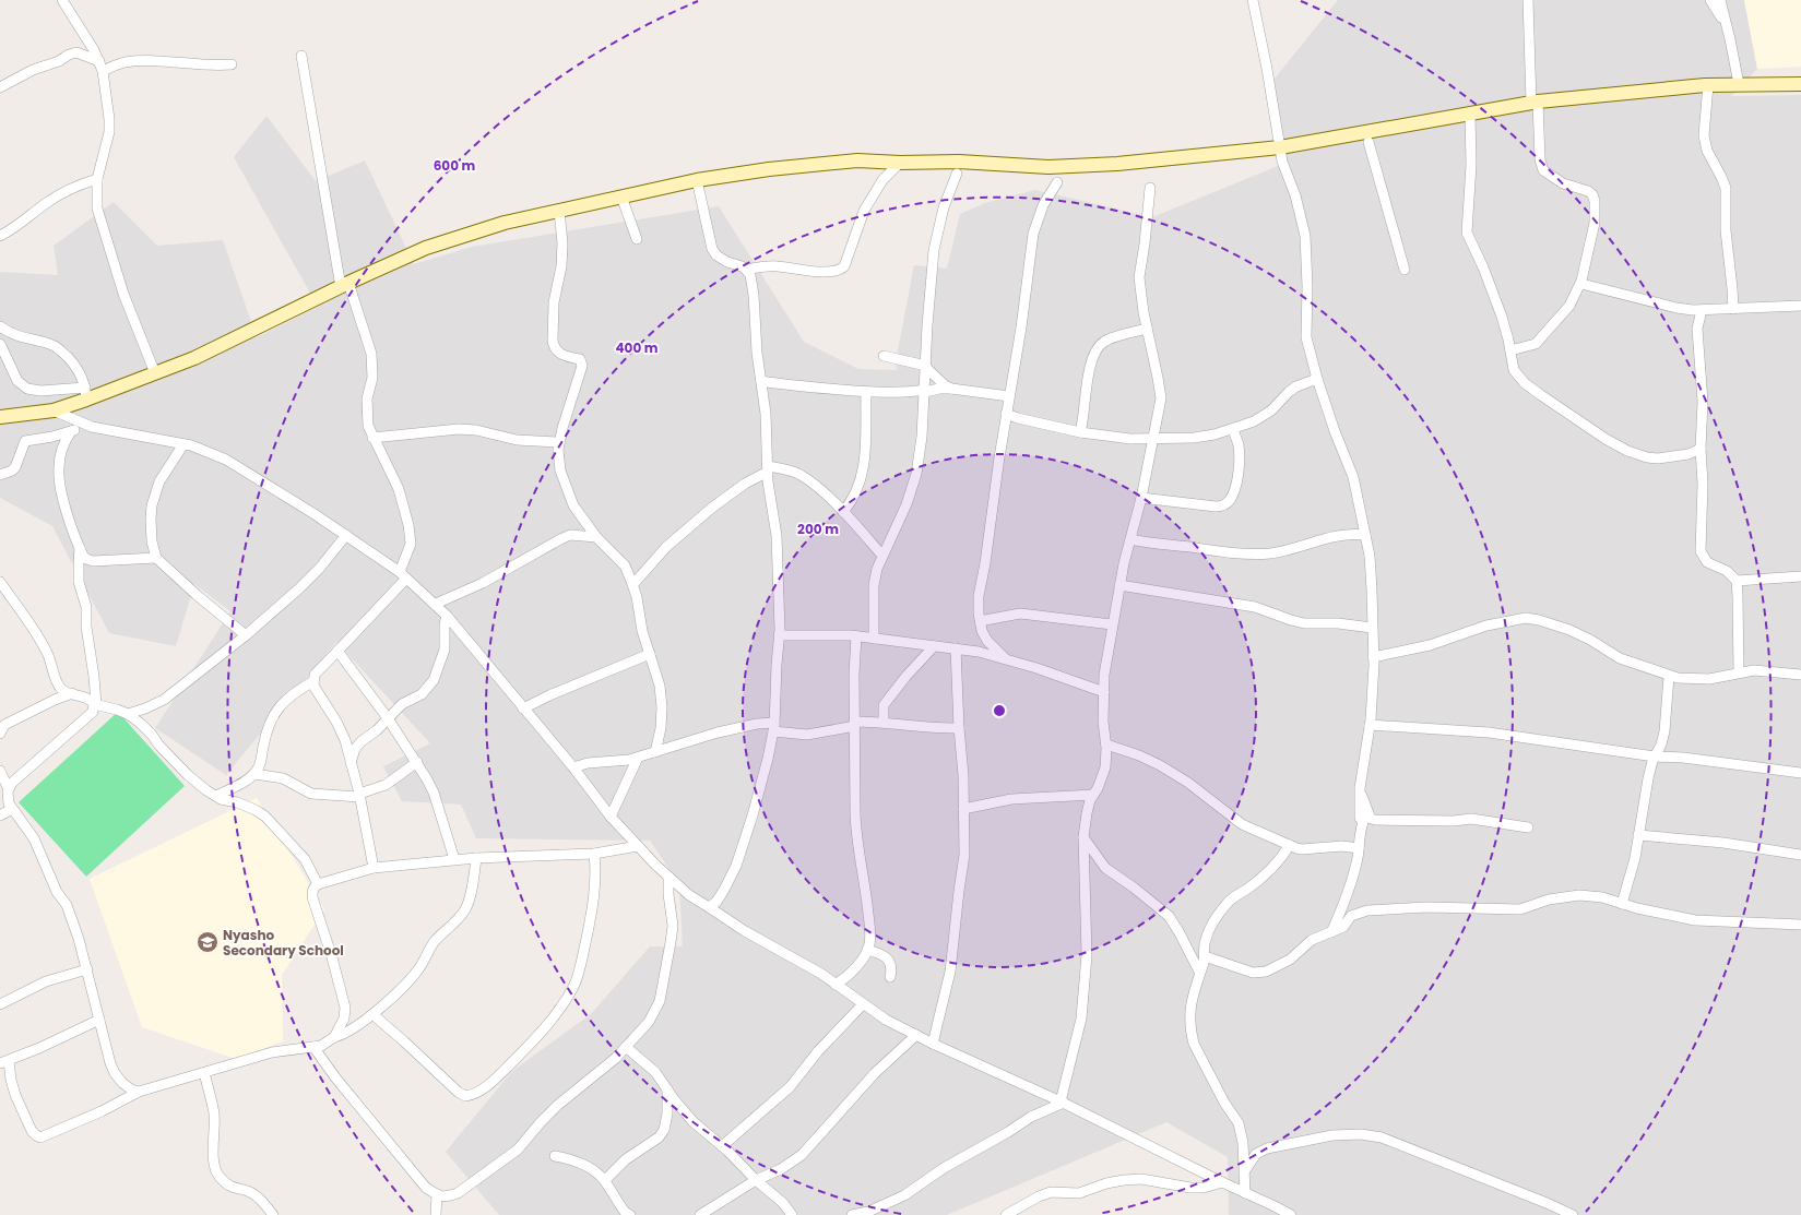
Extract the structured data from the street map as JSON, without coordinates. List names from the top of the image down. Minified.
{"places":{"school or university":["Nyasho Secondary School"]},"rings":["600 m","400 m","200 m"]}
